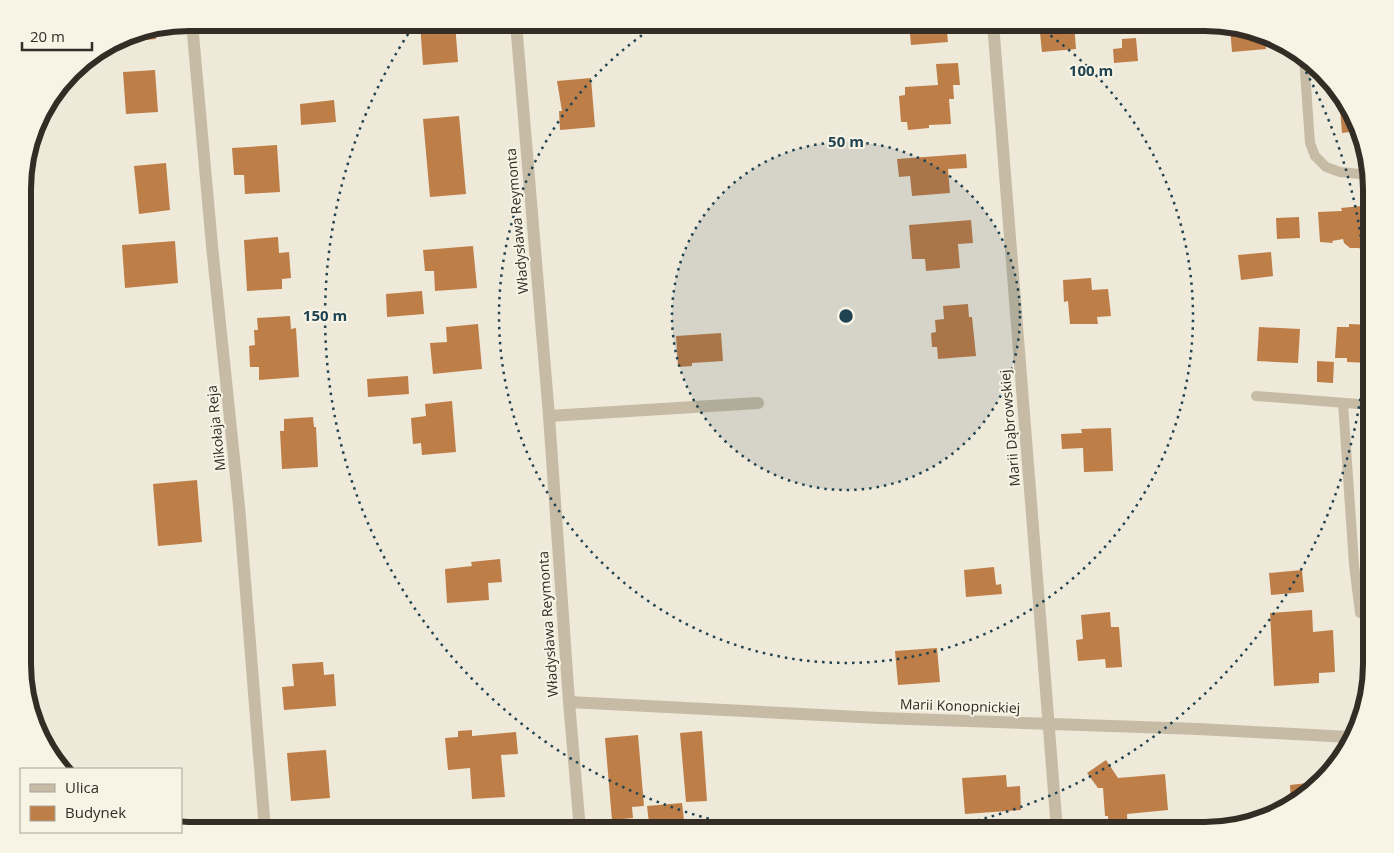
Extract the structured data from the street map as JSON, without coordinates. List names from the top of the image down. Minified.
{"streets":{"street":["Władysława Reymonta","Mikołaja Reja","Marii Dąbrowskiej","Marii Konopnickiej"]},"crossings":[["Władysława Reymonta","Marii Konopnickiej"],["Marii Dąbrowskiej","Marii Konopnickiej"]],"legend":["Ulica","Budynek"],"scale_bar":"20 m","rings":["100 m","50 m","150 m"]}
